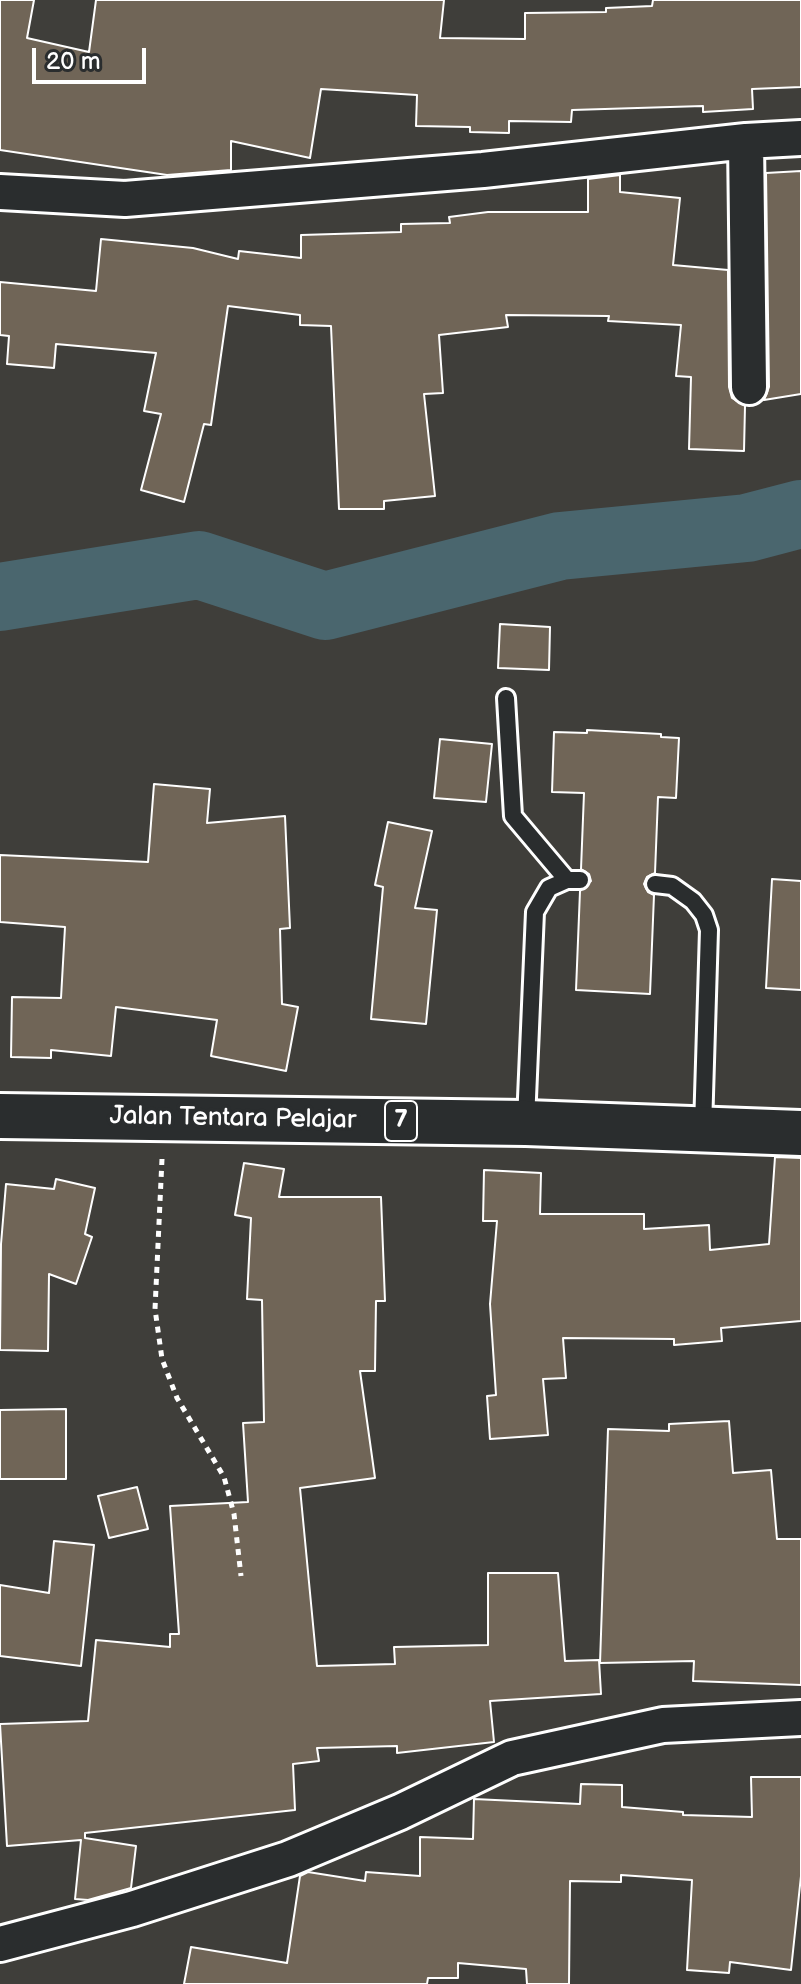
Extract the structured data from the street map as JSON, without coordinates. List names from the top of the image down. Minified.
{"streets":{"highway":["Jalan Tentara Pelajar","7"]},"scale_bar":"20 m"}
